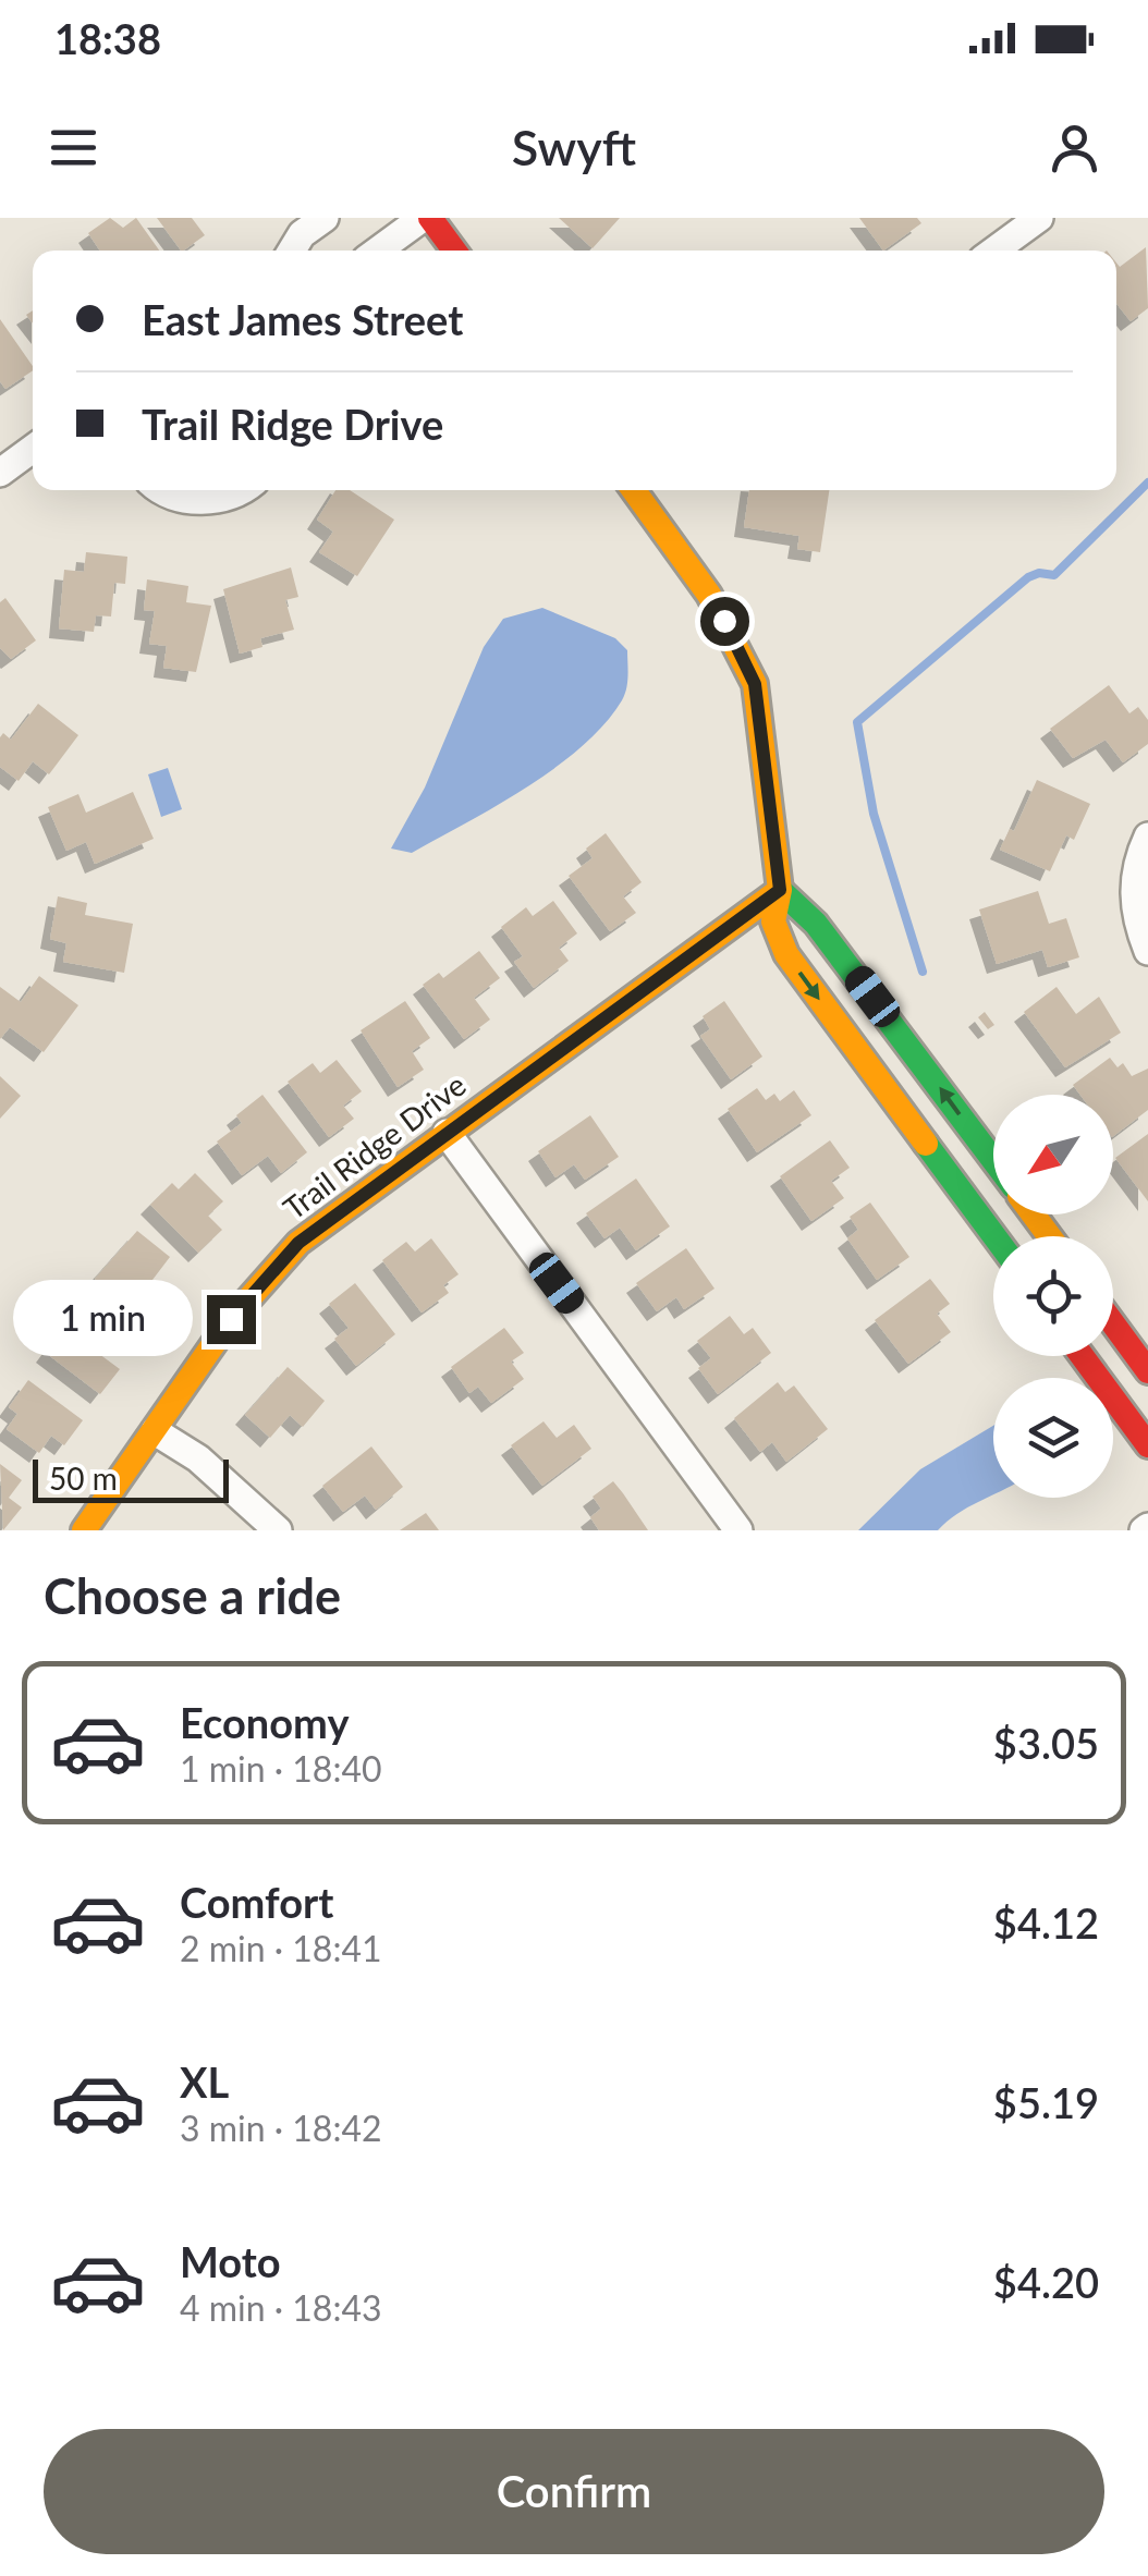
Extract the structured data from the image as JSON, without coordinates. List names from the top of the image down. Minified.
{"streets":{"street":["Trail Ridge Drive"]},"scale_bar":"50 m","north":"bottom left","page":{"status":"18:38","header":"Swyft","banner":["East James Street","Trail Ridge Drive"],"bubble":"1 min","scale":"50 m","heading":"Choose a ride","list":[{"name":"Economy","note":"1 min · 18:40","value":"$3.05"},{"name":"Comfort","note":"2 min · 18:41","value":"$4.12"},{"name":"XL","note":"3 min · 18:42","value":"$5.19"},{"name":"Moto","note":"4 min · 18:43","value":"$4.20"}],"buttons":"Confirm"}}
